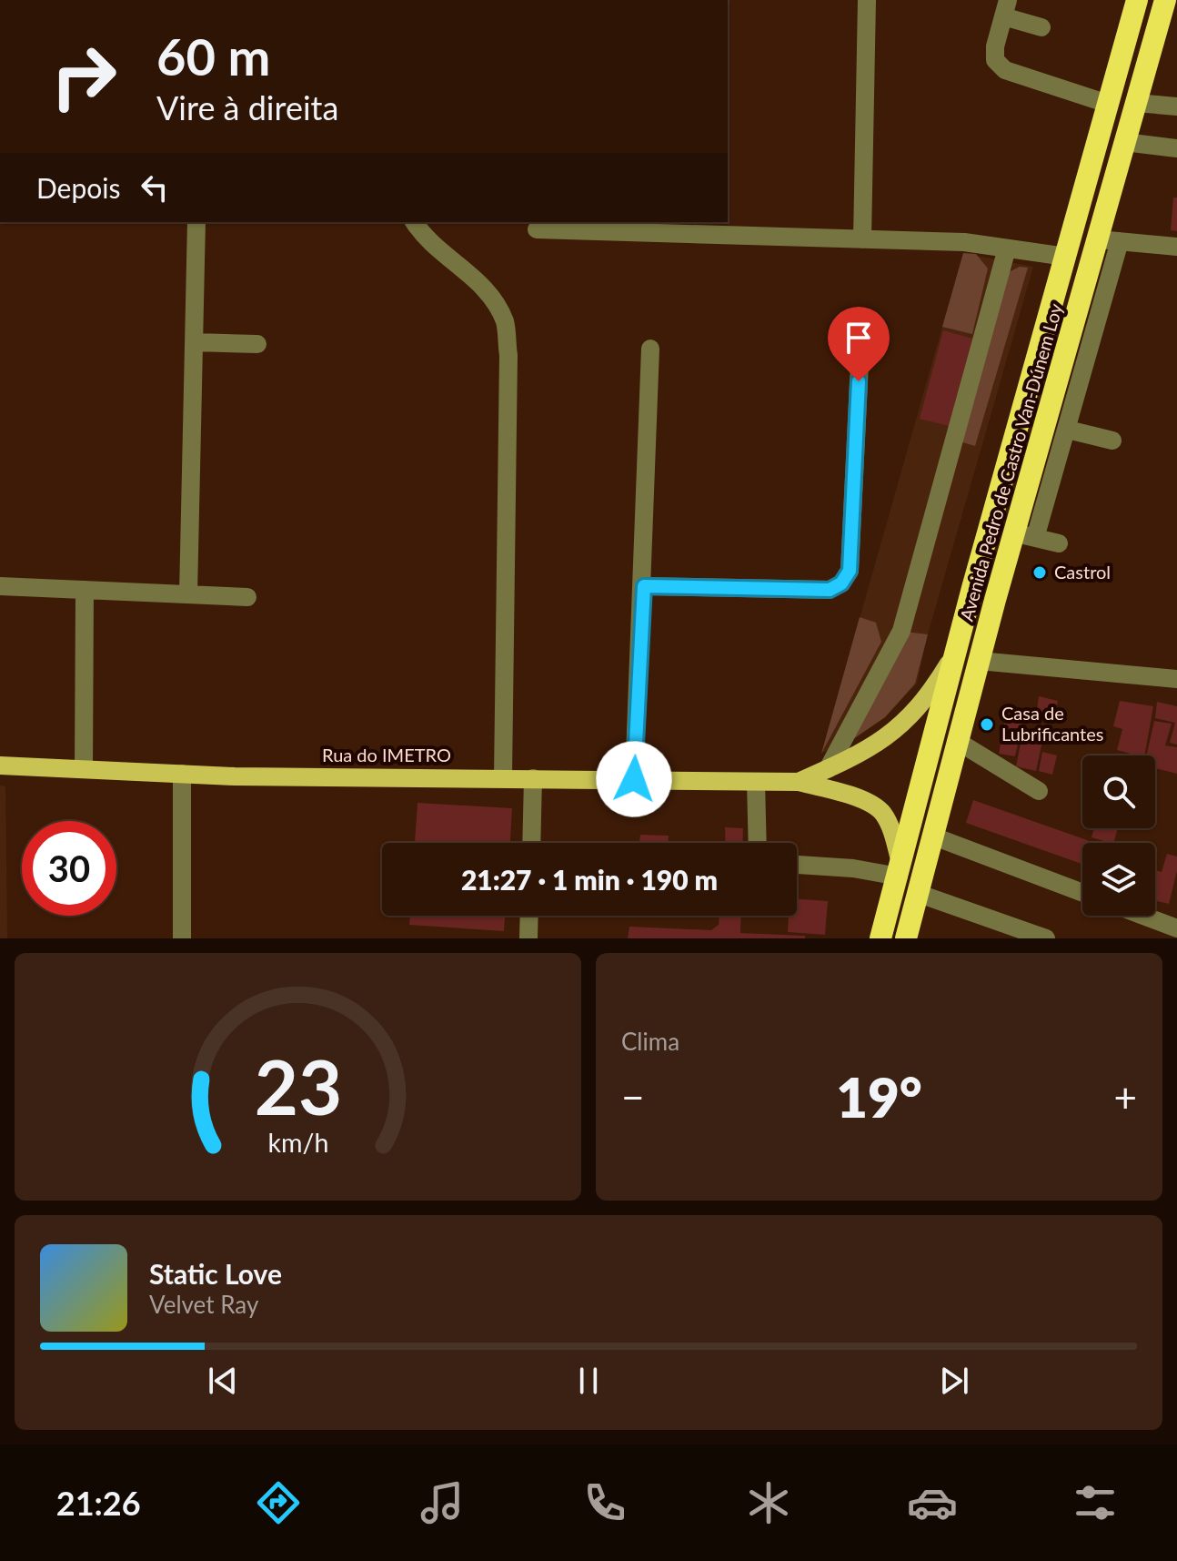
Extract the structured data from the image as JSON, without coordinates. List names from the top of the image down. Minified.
{"streets":{"highway":["Avenida Pedro de Castro Van-Dúnem Loy"],"main road":["Rua do IMETRO"]},"places":["Castrol","Casa de Lubrificantes"],"page":{"turn":["60 m","Vire à direita"],"then":"Depois","limit":"30","trip":"21:27 · 1 min · 190 m","tile":"Clima","heat":["−","19°","+"],"song":["Static Love","Velvet Ray"],"tabs":"21:26","gauge":["23","km/h"]}}
